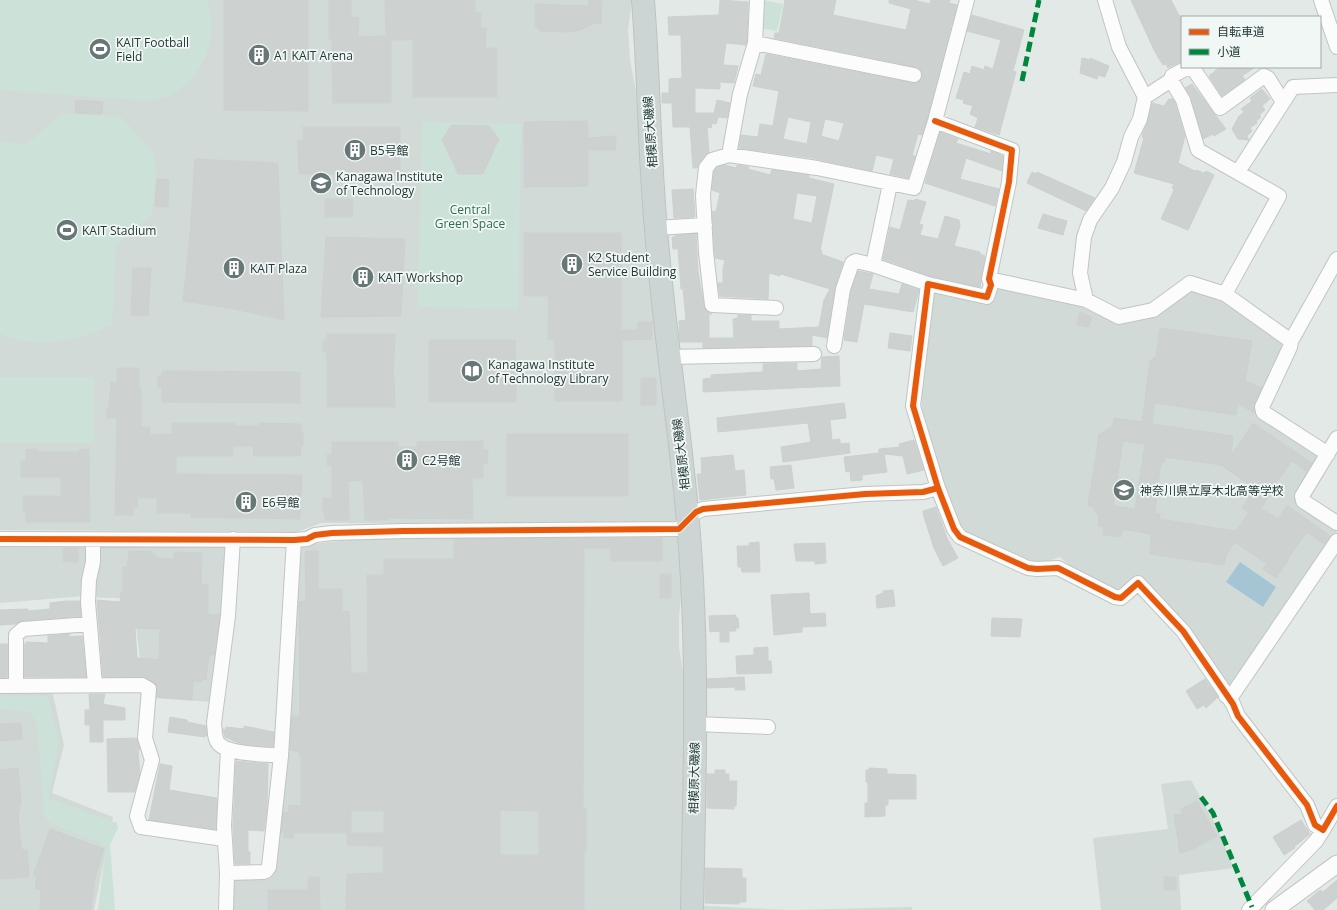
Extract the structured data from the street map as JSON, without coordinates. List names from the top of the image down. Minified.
{"streets":{"main road":["相模原大磯線"]},"parks":["Central Green Space"],"places":{"sports":["KAIT Football Field","KAIT Stadium"],"building":["A1 KAIT Arena","B5号館","K2 Student Service Building","KAIT Plaza","KAIT Workshop","C2号館","E6号館"],"school or university":["Kanagawa Institute of Technology","神奈川県立厚木北高等学校"],"library":["Kanagawa Institute of Technology Library"]},"legend":["自転車道","小道"]}
